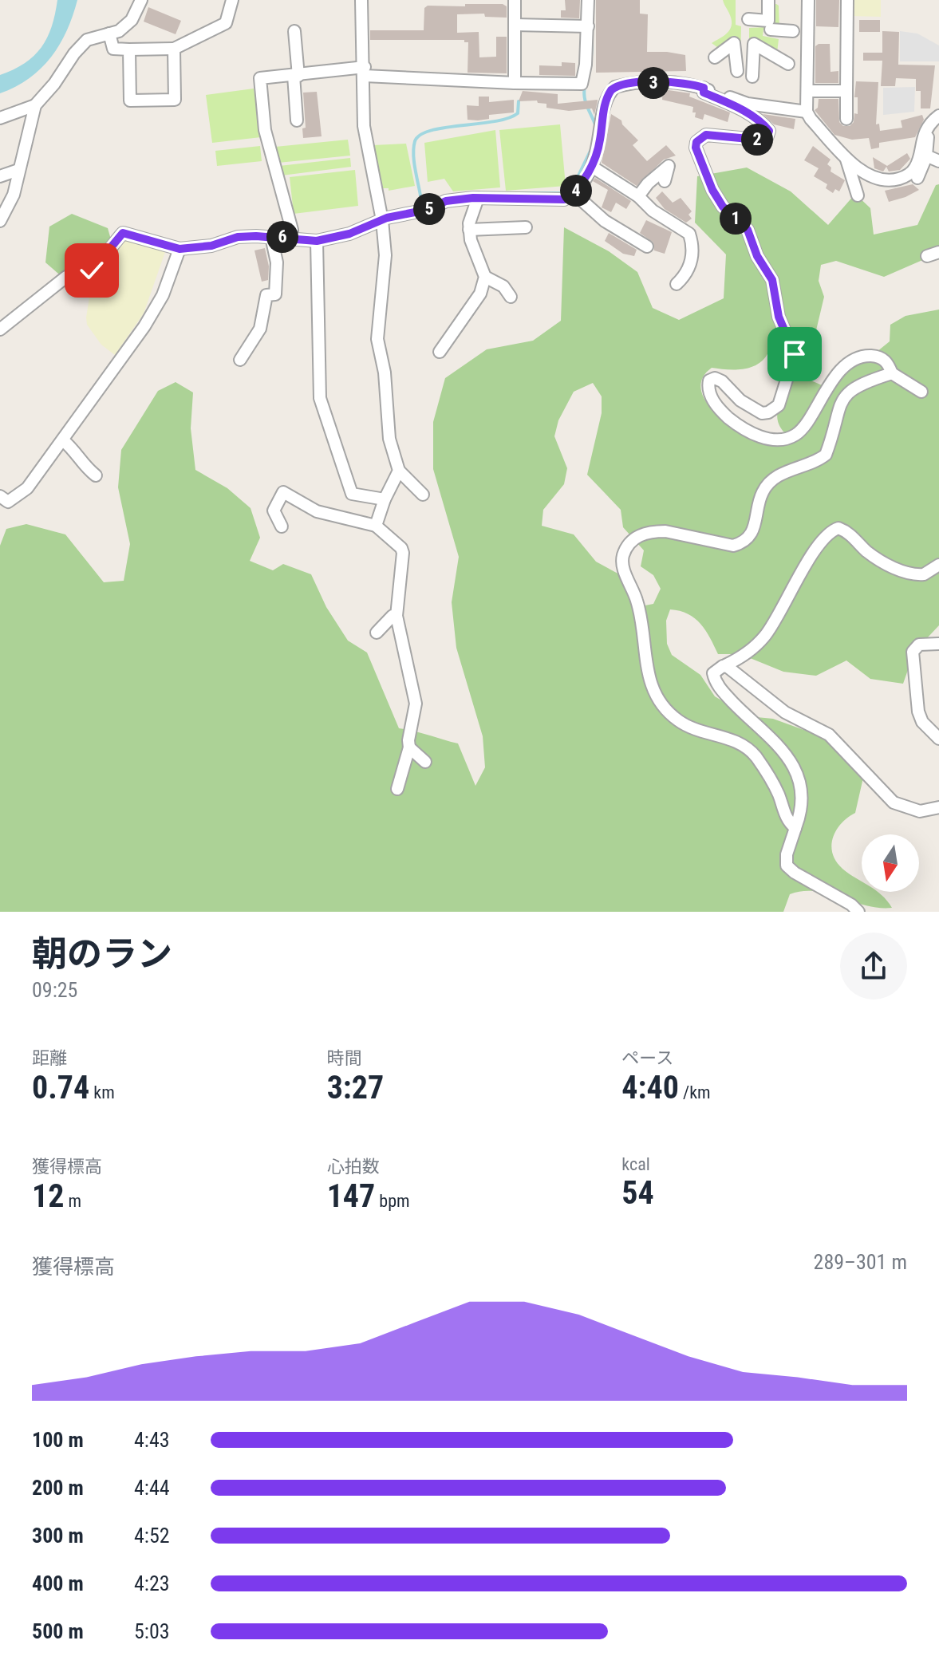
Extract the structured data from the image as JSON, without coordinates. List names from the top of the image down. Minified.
{"north":"bottom","page":{"pins":["3","2","4","5","1","6"],"heading":["朝のラン","09:25"],"stats":[["距離","0.74 km"],["時間","3:27"],["ペース","4:40 /km"],["獲得標高","12 m"],["心拍数","147 bpm"],["kcal","54"]],"chart":["獲得標高","289–301 m"],"list":[{"name":"100 m","note":"4:43"},{"name":"200 m","note":"4:44"},{"name":"300 m","note":"4:52"},{"name":"400 m","note":"4:23"},{"name":"500 m","note":"5:03"}]}}
